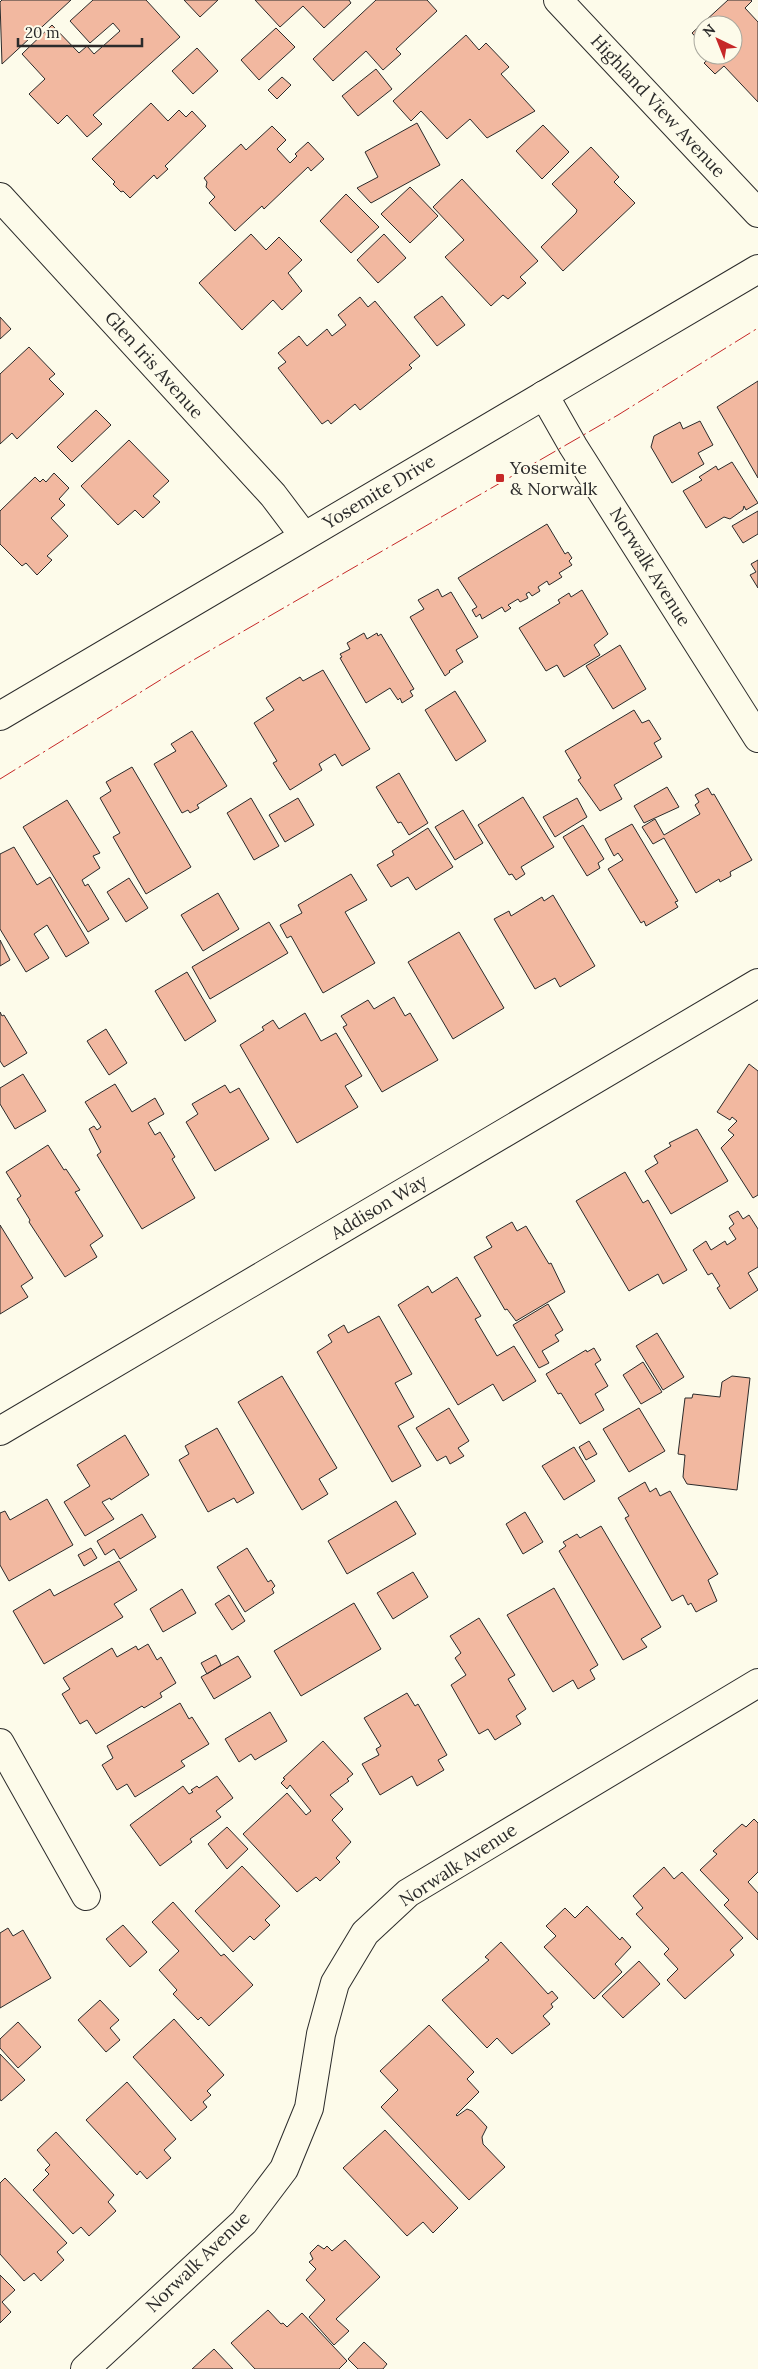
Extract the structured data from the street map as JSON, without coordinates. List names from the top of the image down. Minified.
{"streets":{"street":["Highland View Avenue","Glen Iris Avenue","Yosemite Drive","Norwalk Avenue","Addison Way"]},"crossings":[["Glen Iris Avenue","Yosemite Drive"],["Yosemite Drive","Norwalk Avenue"]],"places":{"transit":["Yosemite & Norwalk"]},"scale_bar":"20 m","north":"top left"}
